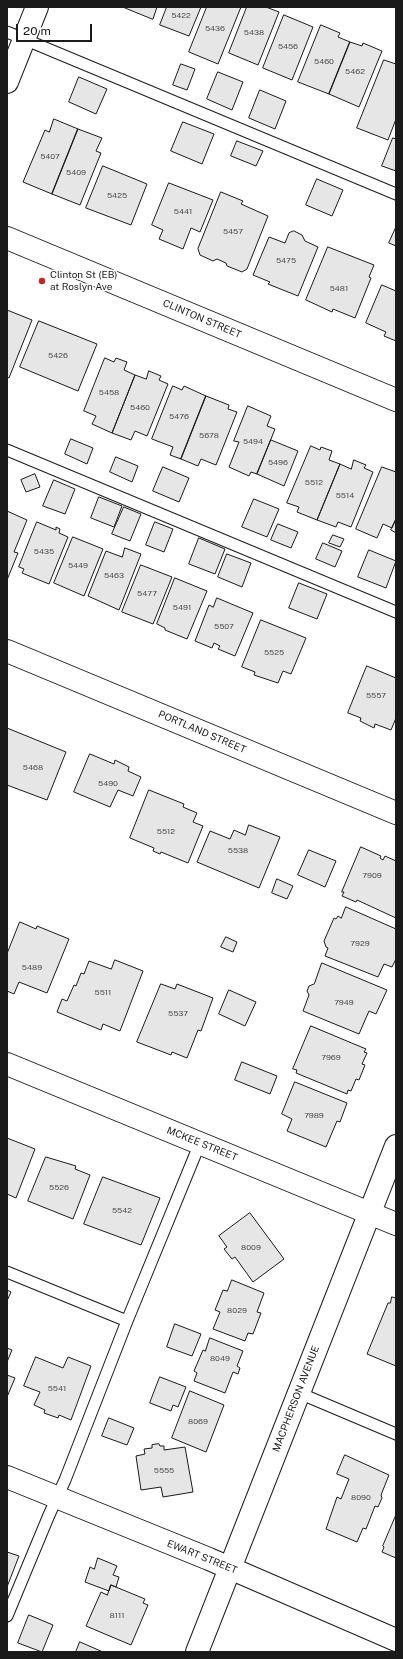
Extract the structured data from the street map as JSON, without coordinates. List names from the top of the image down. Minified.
{"streets":{"street":["CLINTON STREET","PORTLAND STREET","MCKEE STREET","MACPHERSON AVENUE","EWART STREET"]},"crossings":[["MCKEE STREET","MACPHERSON AVENUE"],["MACPHERSON AVENUE","EWART STREET"]],"places":["Clinton St (EB) at Roslyn Ave"],"house_numbers":["5422","5436","5438","5456","5460","5462","5407","5409","5425","5441","5457","5475","5481","5426","5458","5460","5476","5678","5494","5496","5512","5514","5435","5449","5463","5477","5491","5507","5525","5557","5468","5490","5512","5538","7909","7929","5489","5511","7949","5537","7969","7989","5526","5542","8009","8029","8049","5541","8069","5555","8090","8111"],"scale_bar":"20 m"}
